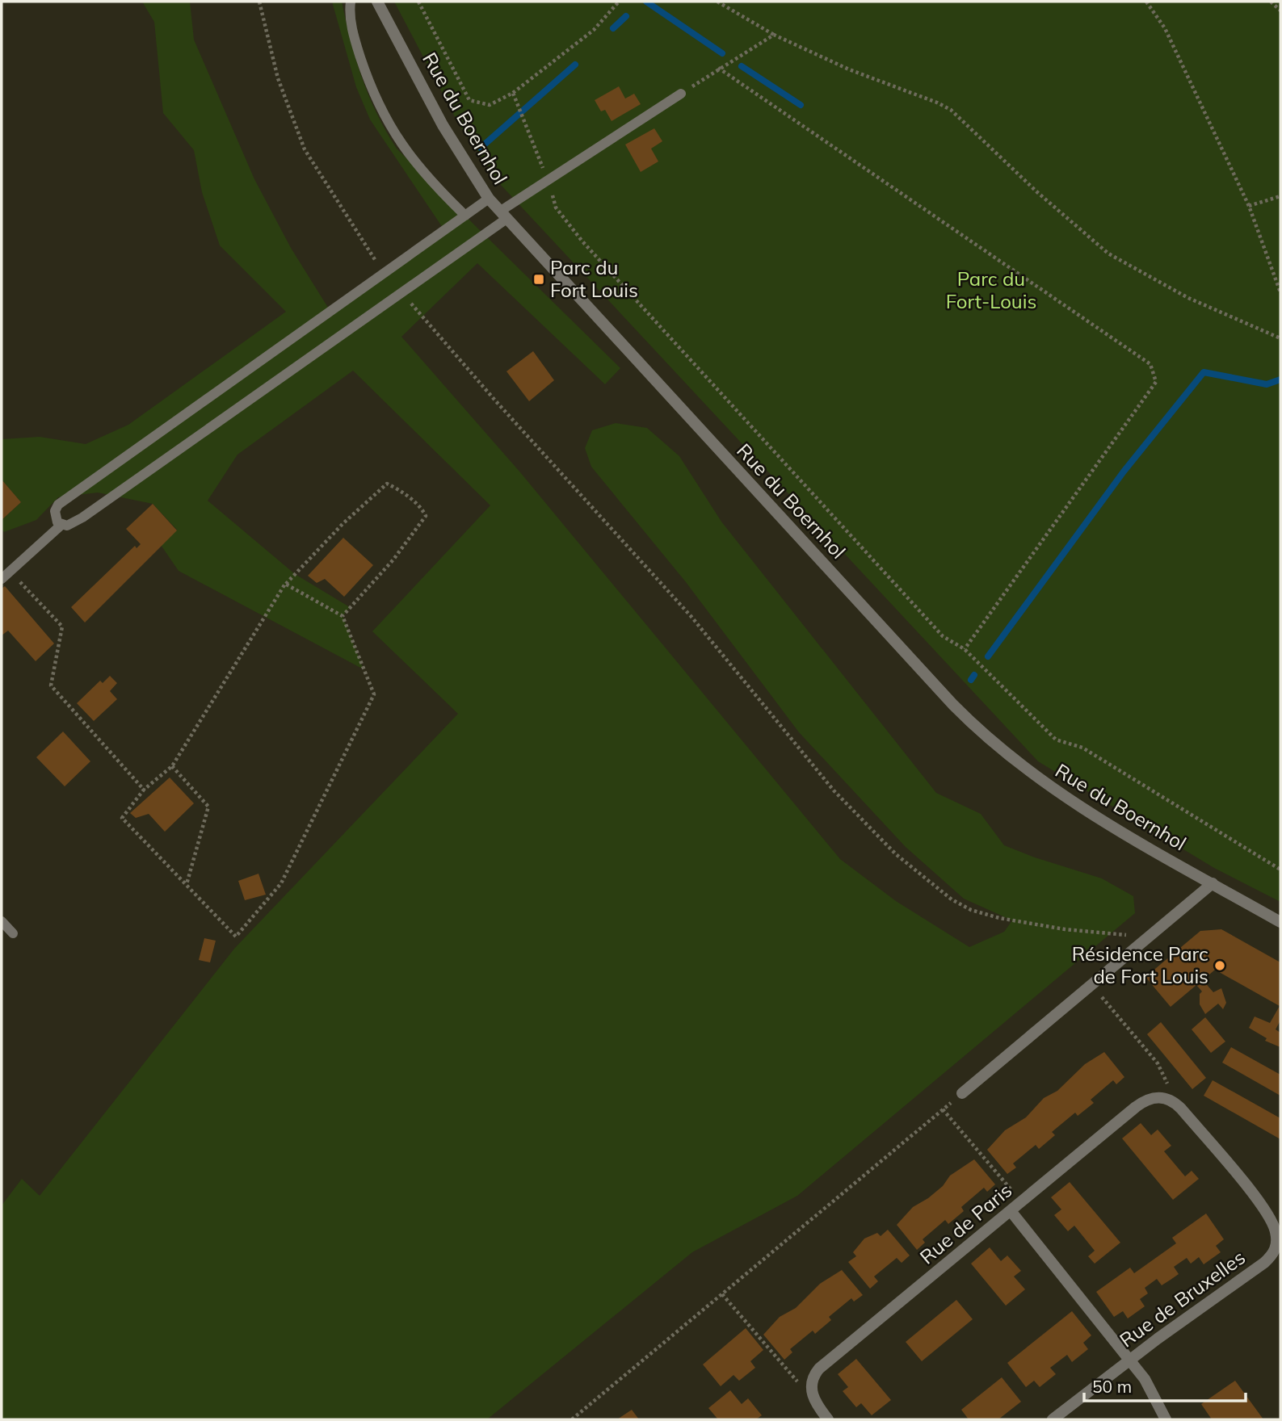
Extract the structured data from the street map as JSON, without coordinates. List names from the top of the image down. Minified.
{"streets":{"street":["Rue du Boernhol","Rue de Paris","Rue de Bruxelles"]},"crossings":[["Rue de Paris","Rue de Bruxelles"]],"parks":["Parc du Fort-Louis"],"places":{"transit":["Parc du Fort Louis"],"other":["Résidence Parc de Fort Louis"]},"scale_bar":"50 m"}
